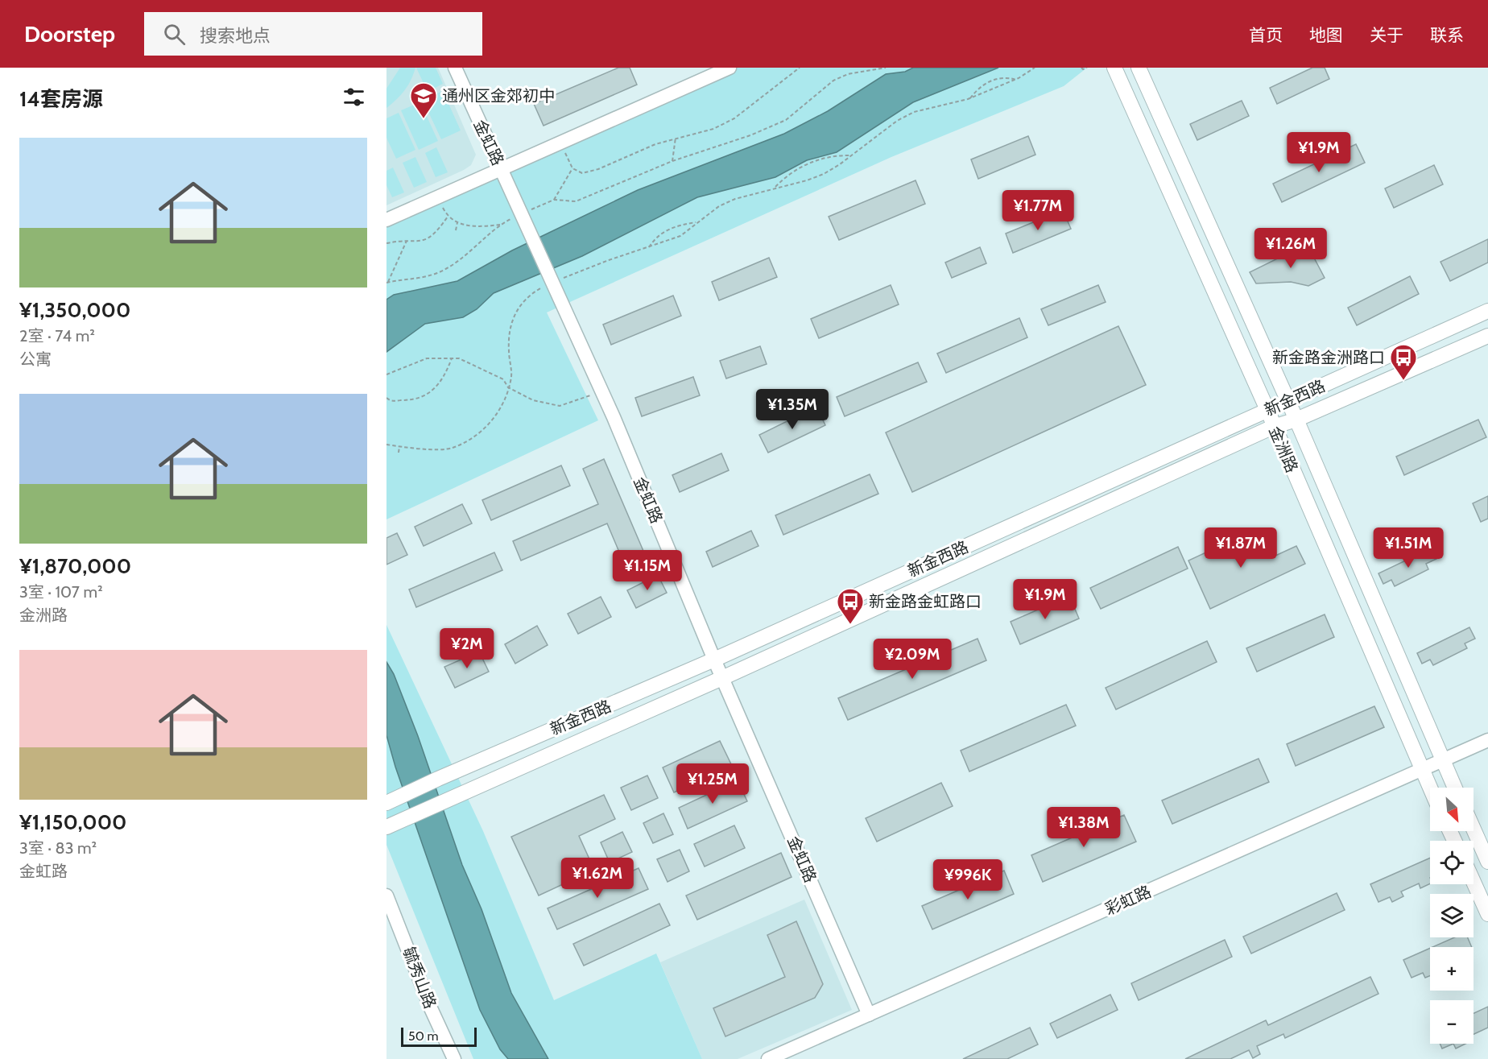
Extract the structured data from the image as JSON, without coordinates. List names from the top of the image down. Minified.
{"streets":{"main road":["新金西路","金洲路"],"street":["金虹路","彩虹路","毓秀山路"]},"crossings":[["金虹路","新金西路"],["金虹路","彩虹路"],["新金西路","金洲路"],["金洲路","彩虹路"]],"places":{"school or university":["通州区金郊初中"],"bus stop":["新金路金洲路口","新金路金虹路口"]},"scale_bar":"50 m","north":"bottom right","page":{"header":"Doorstep","search":"搜索地点","nav":["首页","地图","关于","联系"],"heading":"14套房源","list":[{"name":"¥1,350,000","note":"2室 · 74 m² · 公寓"},{"name":"¥1,870,000","note":"3室 · 107 m² · 金洲路"},{"name":"¥1,150,000","note":"3室 · 83 m² · 金虹路"}],"price":["¥1.9M","¥1.77M","¥1.26M","¥1.35M","¥1.87M","¥1.51M","¥1.15M","¥1.9M","¥2M","¥2.09M","¥1.25M","¥1.38M","¥1.62M","¥996K"],"map_buttons":["+","−"],"scale":"50 m"}}
